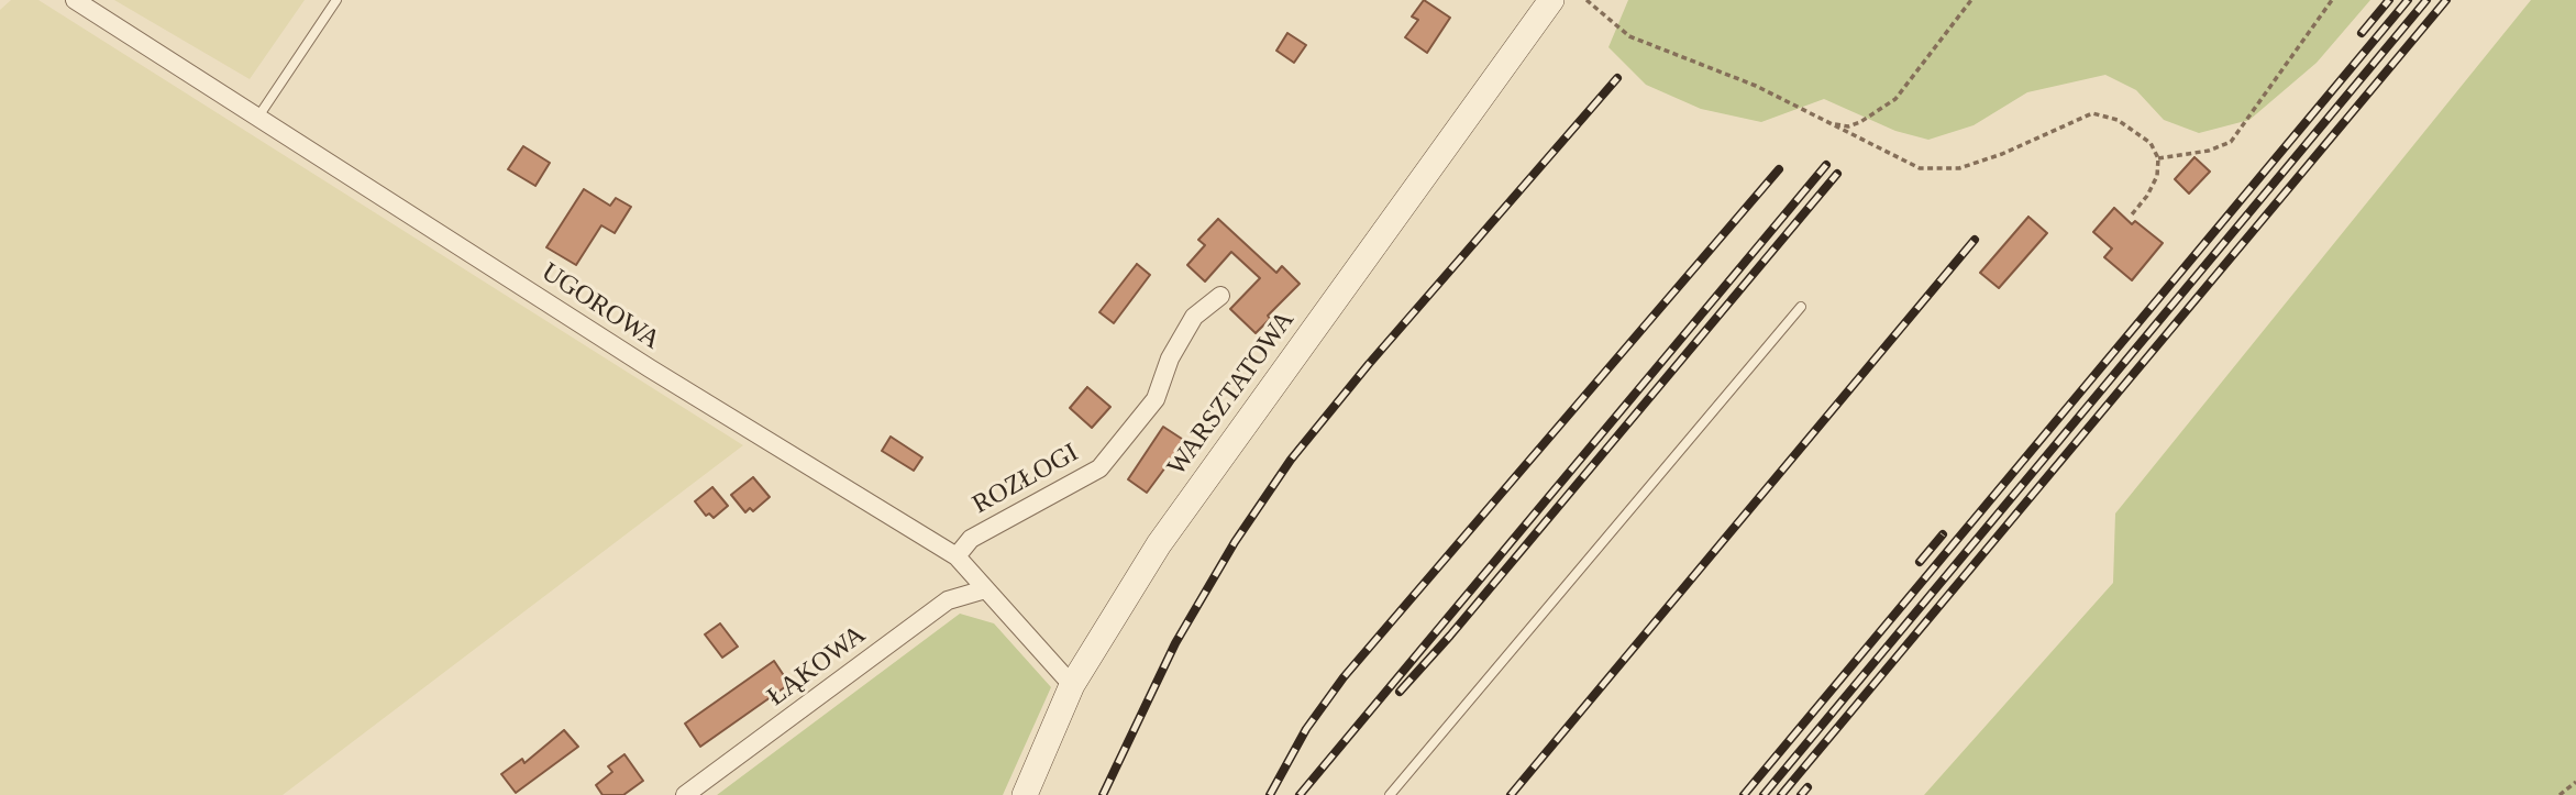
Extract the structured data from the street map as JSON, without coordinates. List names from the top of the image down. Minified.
{"streets":{"street":["UGOROWA","WARSZTATOWA","ROZŁOGI","ŁĄKOWA"]},"crossings":[["UGOROWA","WARSZTATOWA"],["UGOROWA","ROZŁOGI"],["UGOROWA","ŁĄKOWA"]]}
